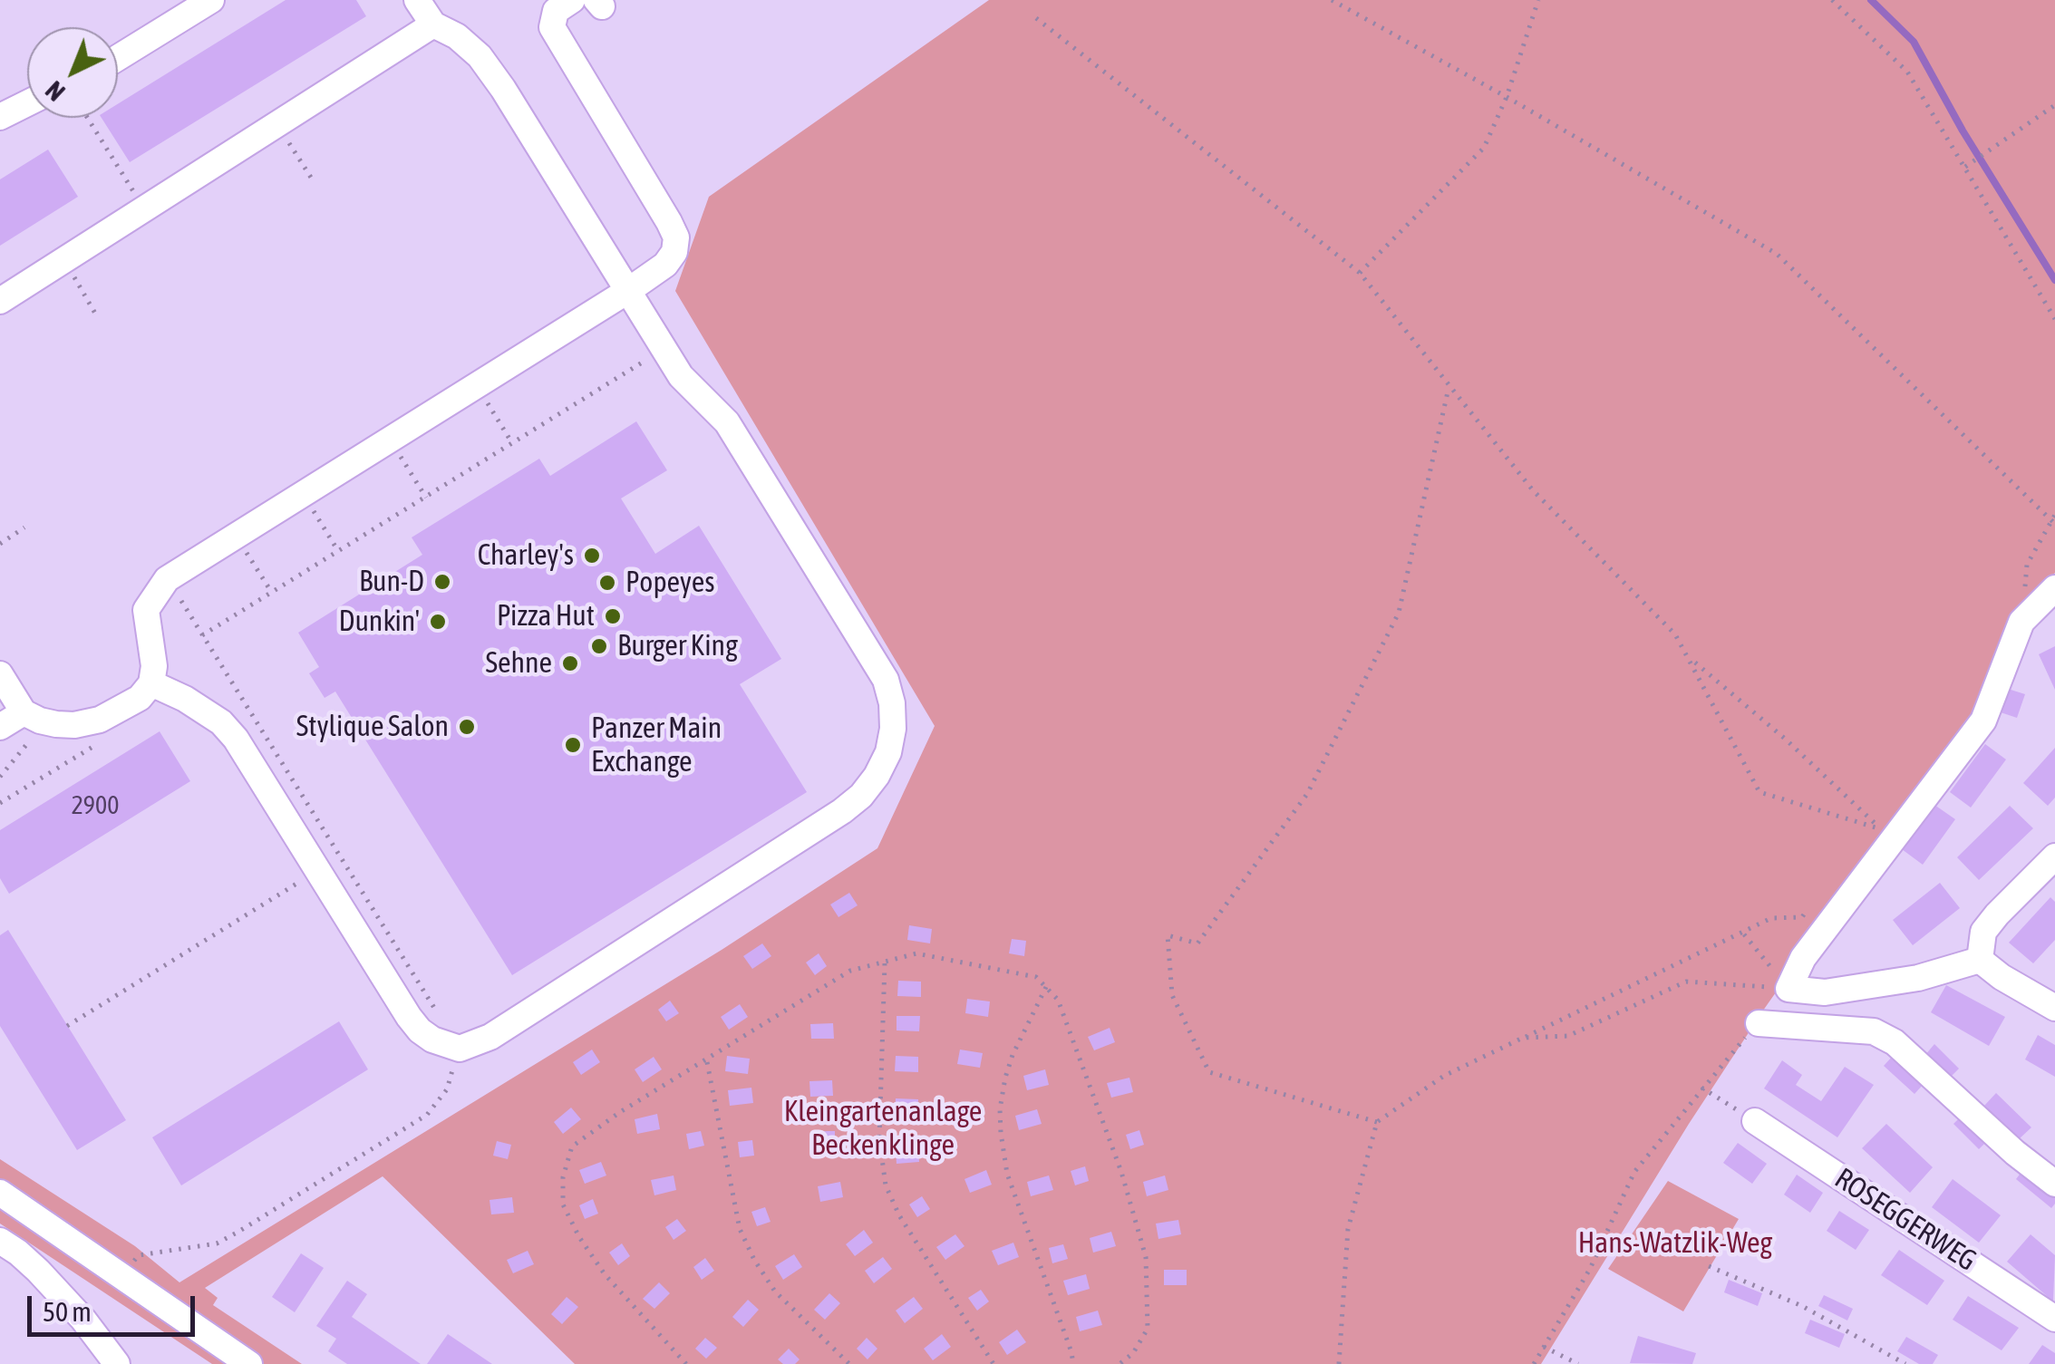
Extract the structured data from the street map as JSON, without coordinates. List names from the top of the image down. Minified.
{"streets":{"street":["ROSEGGERWEG"]},"parks":["Kleingartenanlage Beckenklinge","Hans-Watzlik-Weg"],"places":["Charley's","Bun-D","Popeyes","Pizza Hut","Dunkin'","Burger King","Sehne","Stylique Salon","Panzer Main Exchange"],"house_numbers":["2900"],"scale_bar":"50 m","north":"bottom left"}
